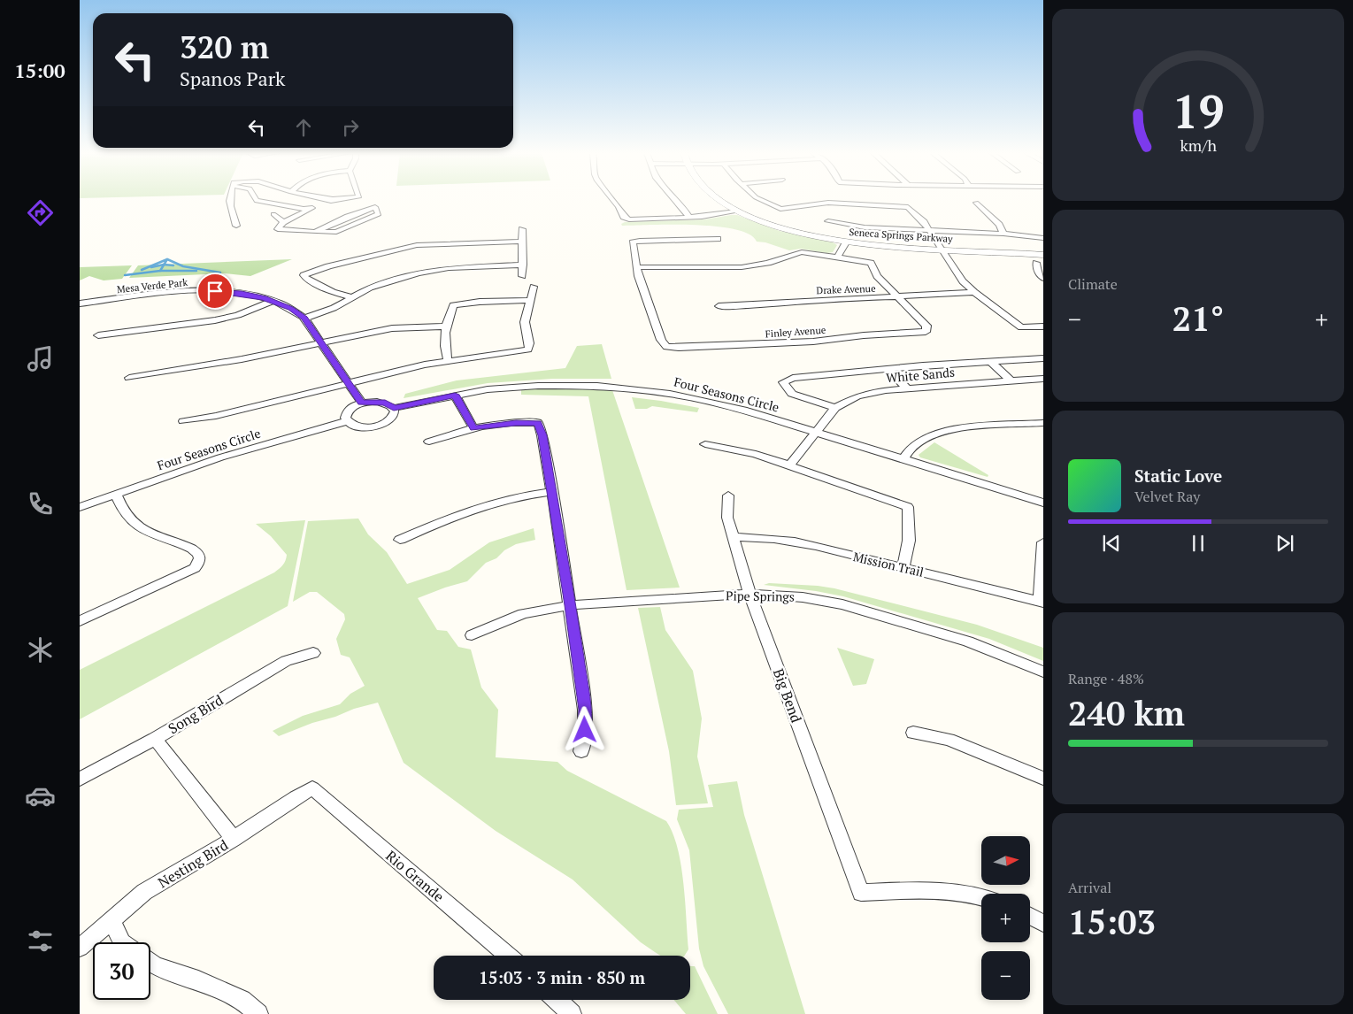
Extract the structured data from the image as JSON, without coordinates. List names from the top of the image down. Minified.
{"streets":{"street":["Seneca Springs Parkway","Mesa Verde Park","Drake Avenue","Finley Avenue","White Sands","Four Seasons Circle","Mission Trail","Pipe Springs","Big Bend","Song Bird","Nesting Bird","Rio Grande"]},"crossings":[["Mesa Verde Park","Four Seasons Circle"],["Drake Avenue","Finley Avenue"],["White Sands","Four Seasons Circle"],["Mission Trail","Big Bend"],["Pipe Springs","Big Bend"],["Nesting Bird","Rio Grande"]],"north":"right","page":{"tabs":"15:00","turn":["320 m","Spanos Park"],"tile":["Climate",["Range · 48%","240 km"],["Arrival","15:03"]],"heat":["−","21°","+"],"song":["Static Love","Velvet Ray"],"map_buttons":["+","−"],"limit":"30","trip":"15:03 · 3 min · 850 m","gauge":["19","km/h"]}}
